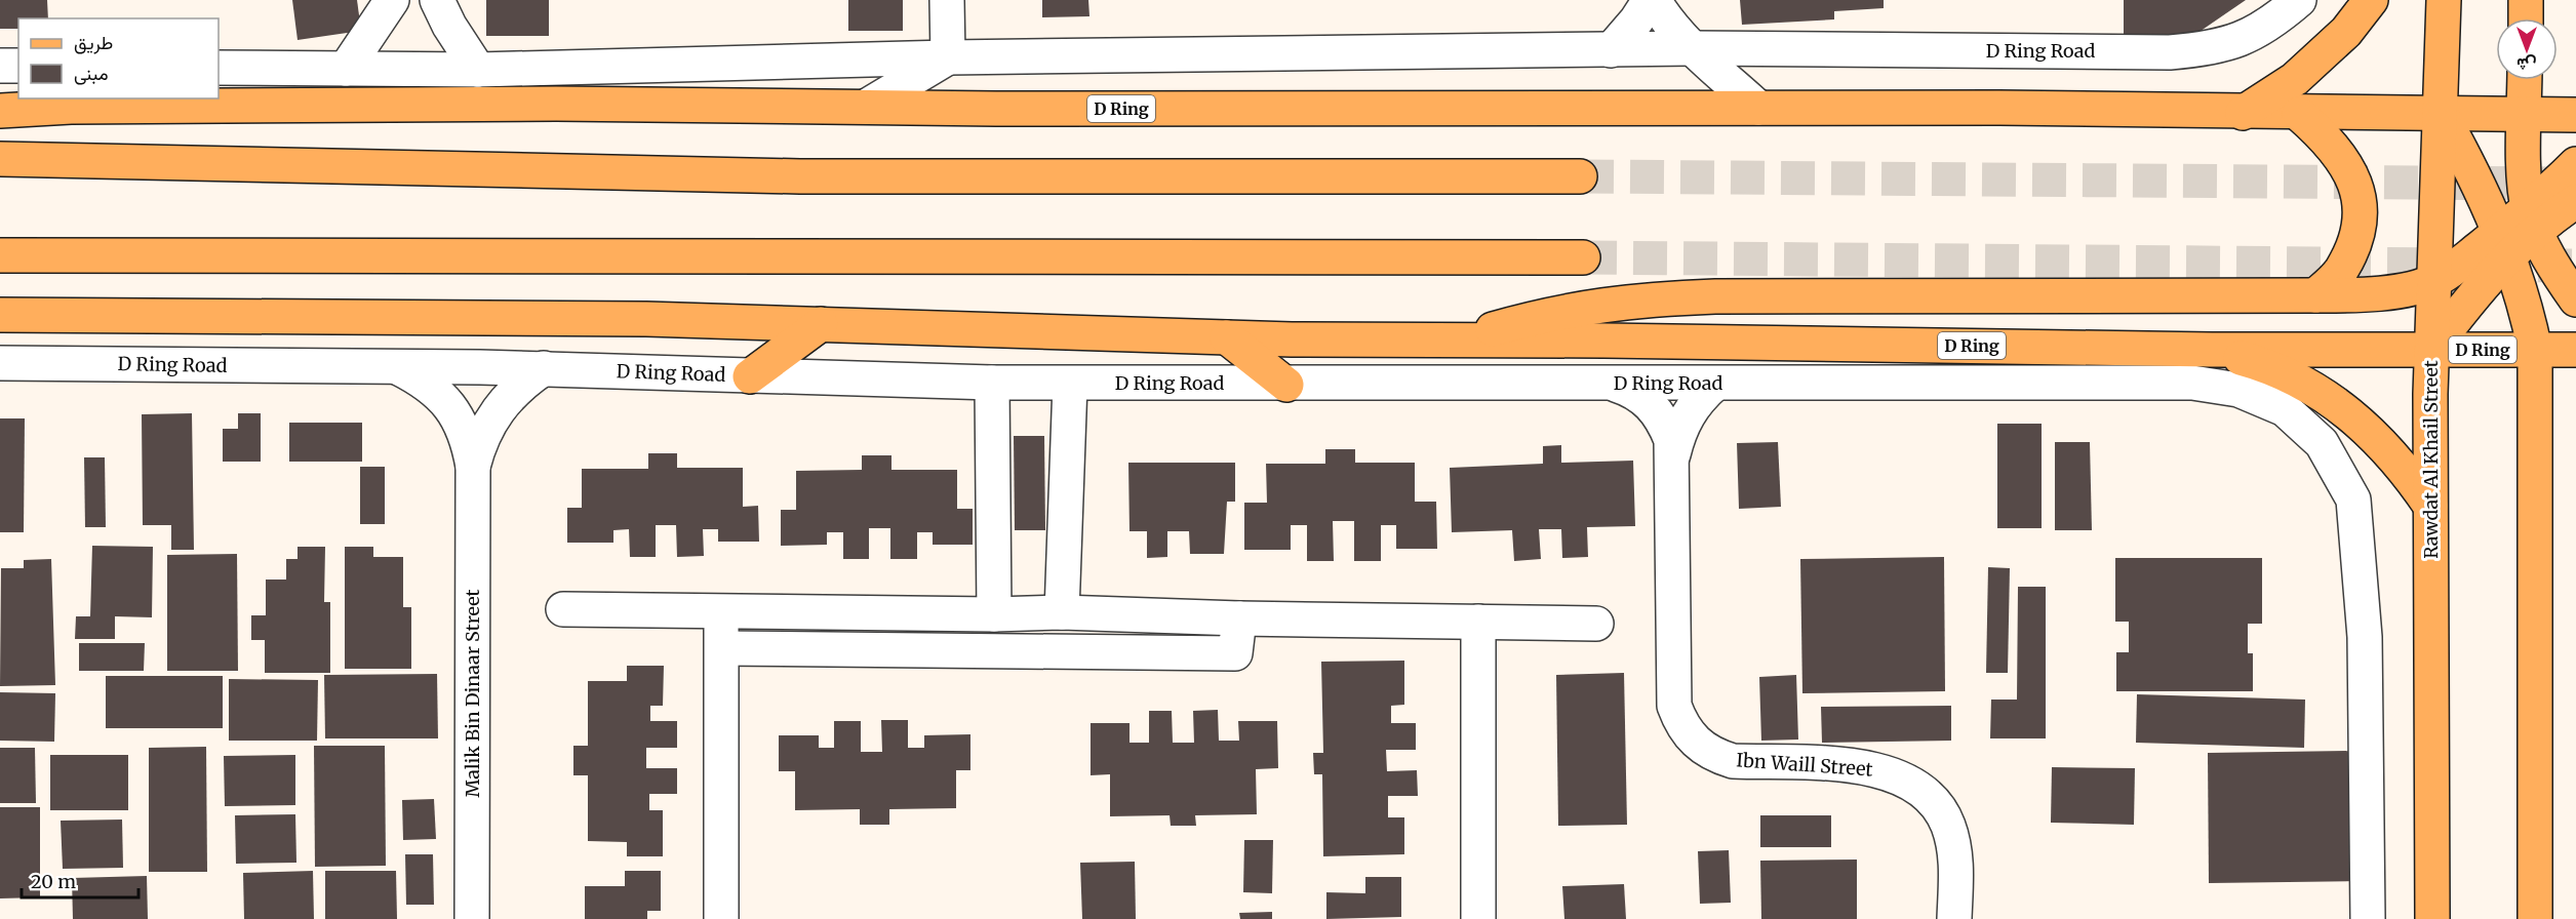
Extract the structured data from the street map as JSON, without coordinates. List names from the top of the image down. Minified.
{"streets":{"main road":["D Ring","Rawdat Al Khail Street"],"street":["D Ring Road","Malik Bin Dinaar Street","Ibn Waill Street"]},"crossings":[["D Ring Road","Malik Bin Dinaar Street"],["D Ring Road","Ibn Waill Street"],["D Ring","Rawdat Al Khail Street"]],"legend":["طريق","مبنى"],"scale_bar":"20 m","north":"bottom"}
